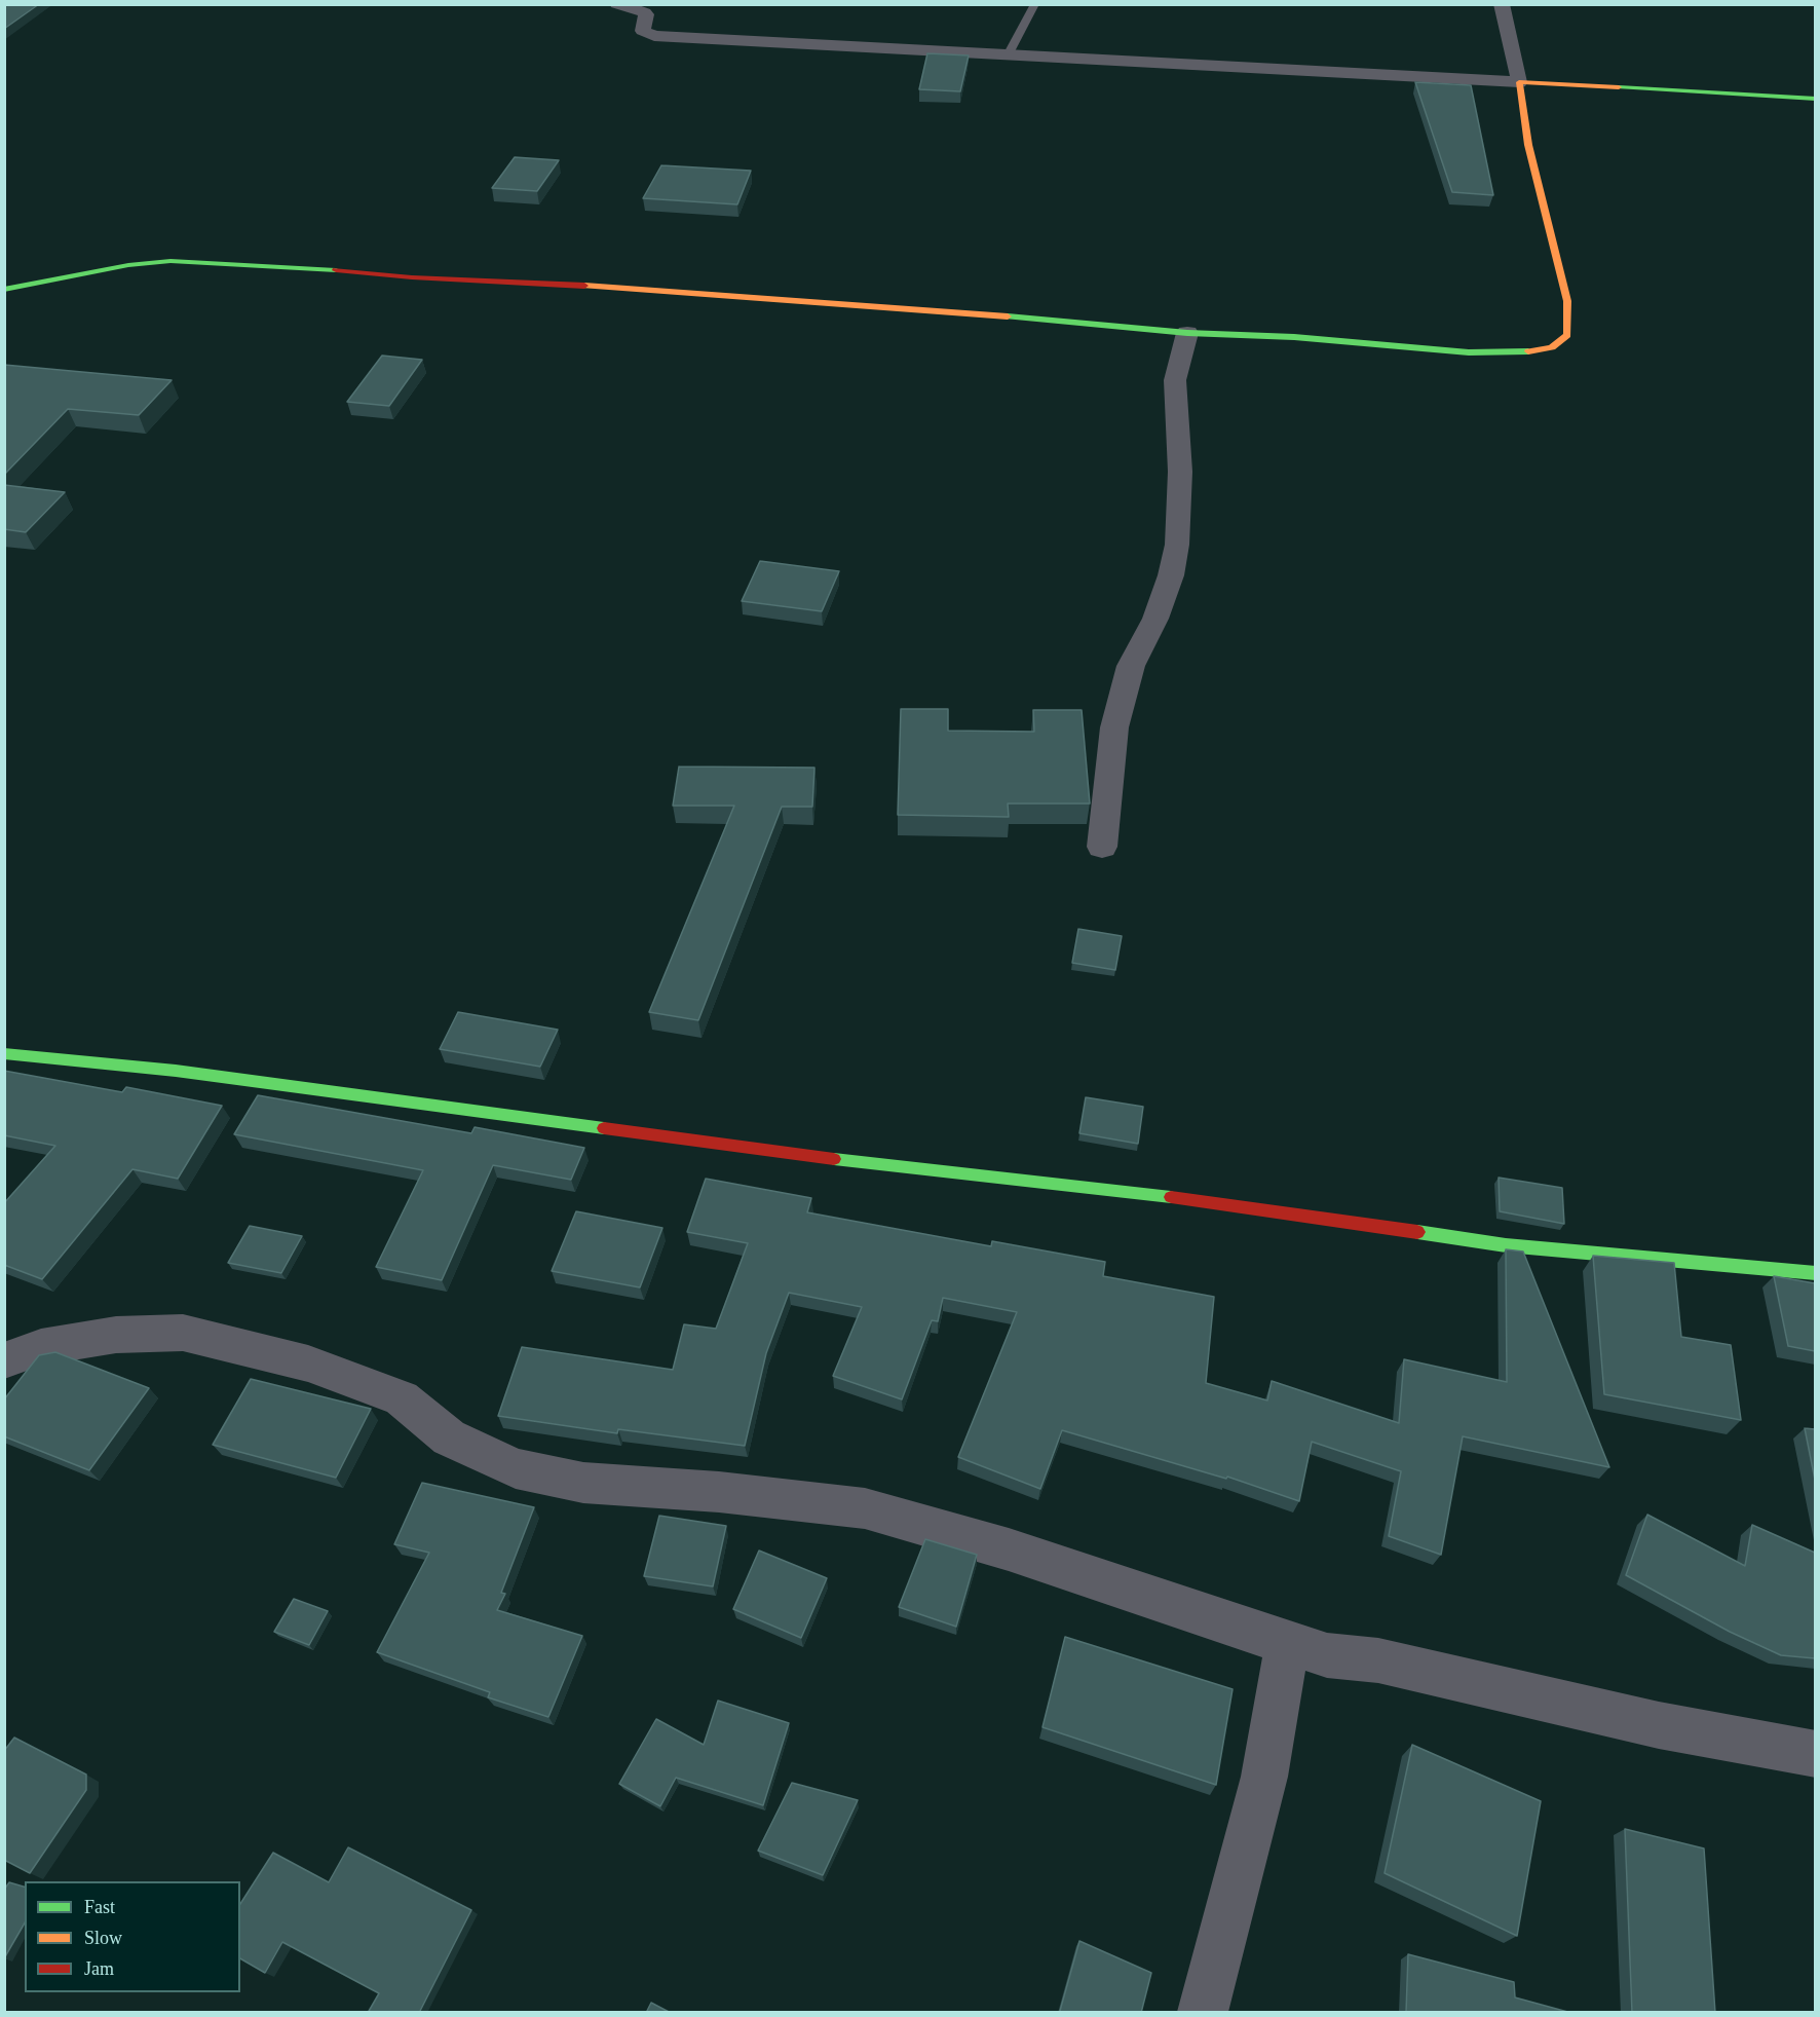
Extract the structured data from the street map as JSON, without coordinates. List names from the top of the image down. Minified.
{"legend":["Fast","Slow","Jam"]}
